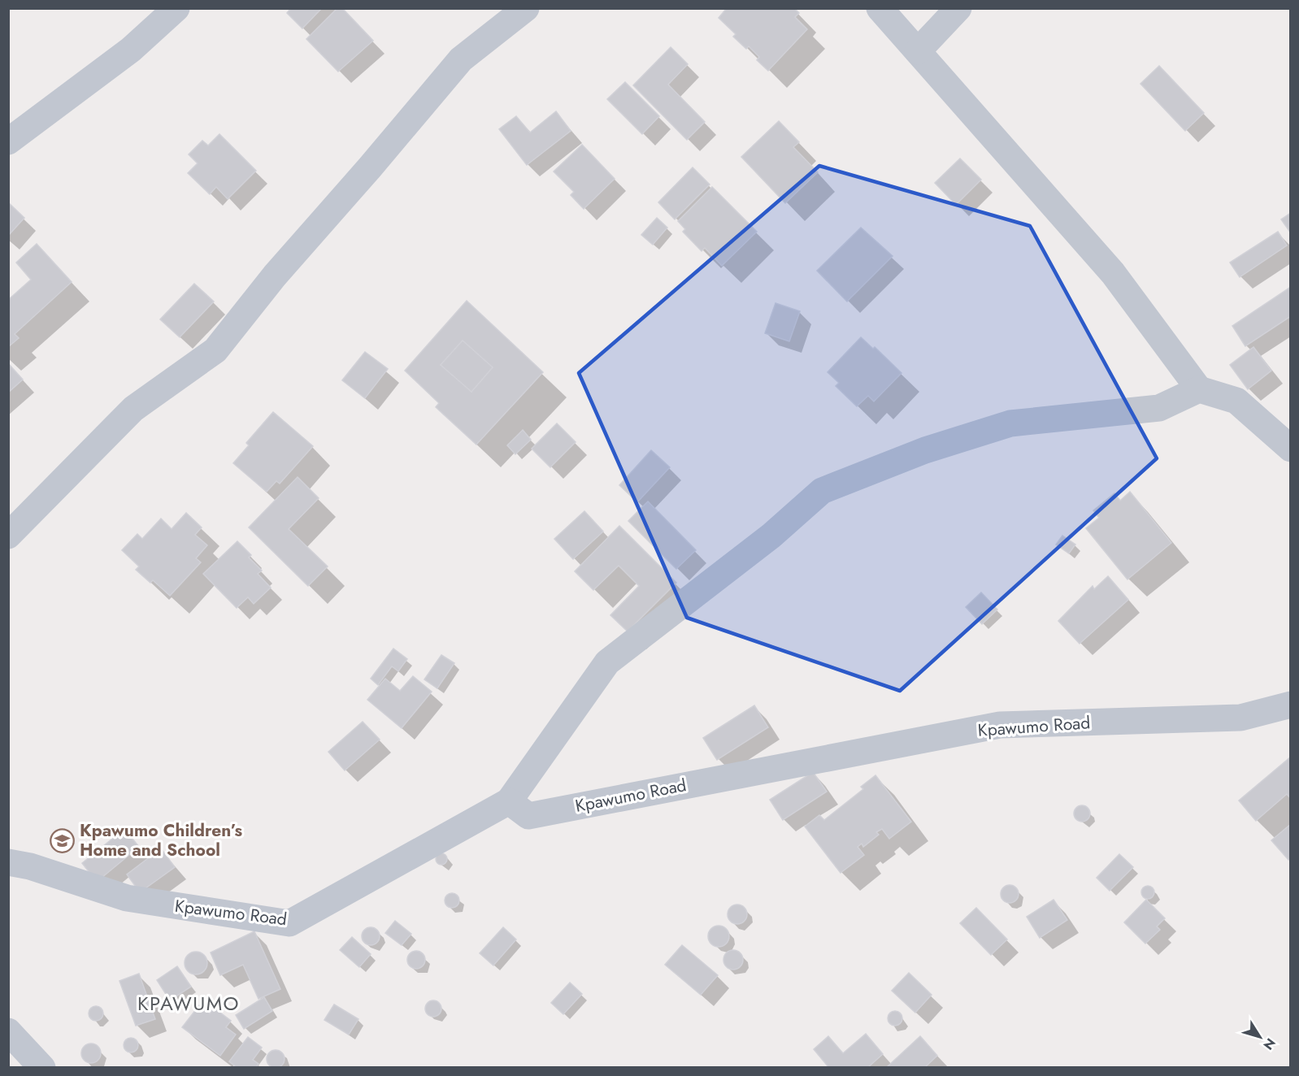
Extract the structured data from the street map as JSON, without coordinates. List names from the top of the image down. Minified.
{"streets":{"street":["Kpawumo Road"]},"districts":["KPAWUMO"],"places":{"school or university":["Kpawumo Children’s Home and School"]},"north":"bottom right"}
